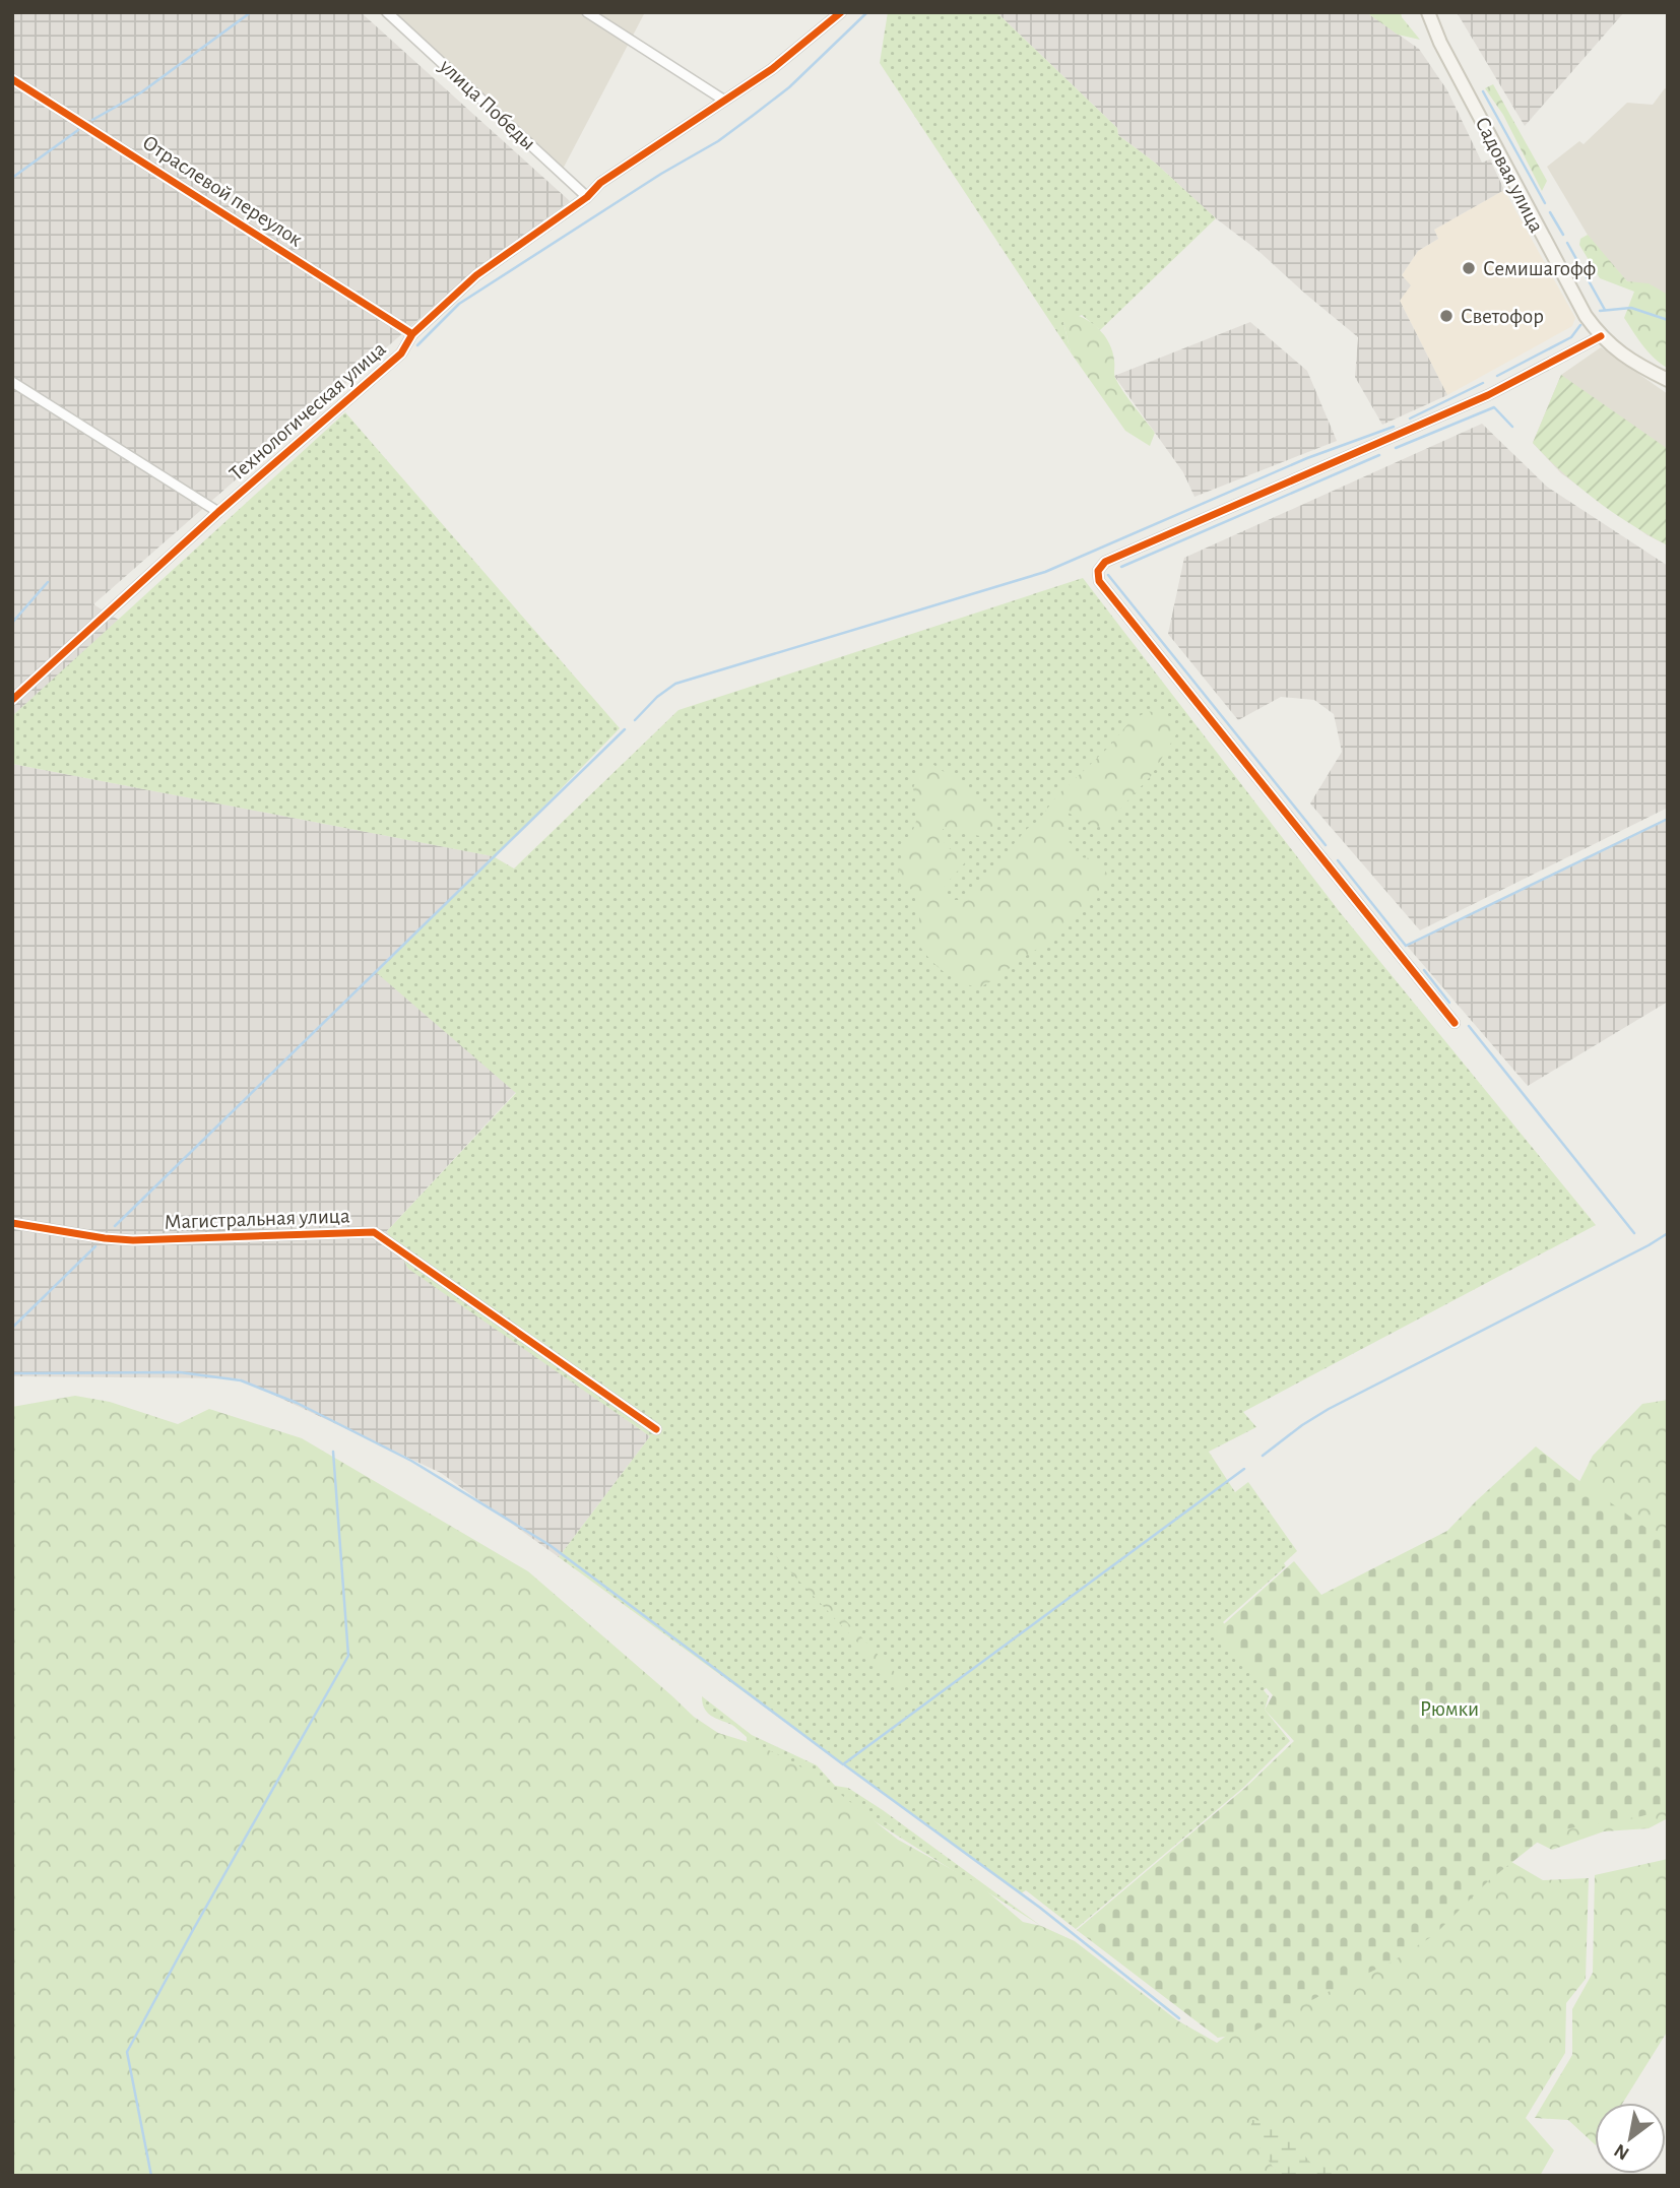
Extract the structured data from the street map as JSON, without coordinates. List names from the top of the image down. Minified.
{"streets":{"main road":["Садовая улица"],"street":["улица Победы","Отраслевой переулок","Технологическая улица","Магистральная улица"]},"crossings":[["улица Победы","Технологическая улица"],["Отраслевой переулок","Технологическая улица"]],"parks":["Рюмки"],"places":["Семишагофф","Светофор"],"north":"bottom left"}
